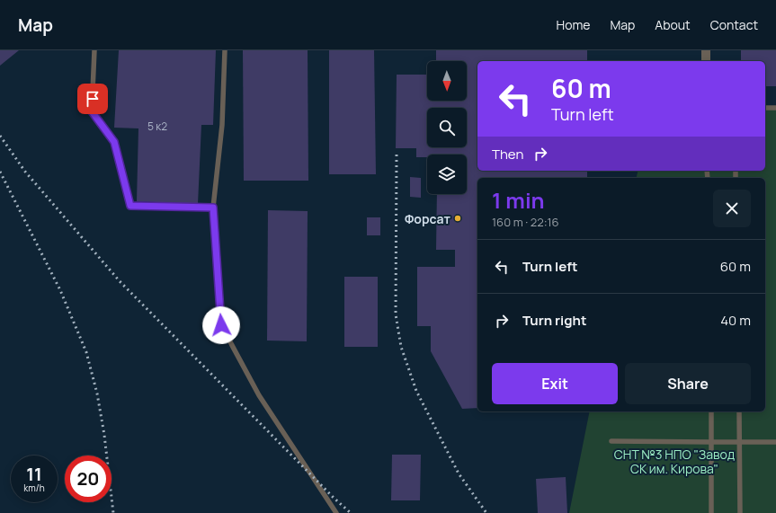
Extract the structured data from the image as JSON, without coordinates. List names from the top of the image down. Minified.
{"parks":["СНТ №3 НПО \"Завод СК им. Кирова\""],"places":["Форсат"],"house_numbers":["5 к2"],"north":"bottom","page":{"header":"Map","nav":["Home","Map","About","Contact"],"turn":["60 m","Turn left"],"then":"Then","heading":["1 min","160 m · 22:16"],"list":[{"name":"Turn left","value":"60 m"},{"name":"Turn right","value":"40 m"}],"buttons":["Exit","Share"],"speed":"11 km/h","limit":"20"}}
